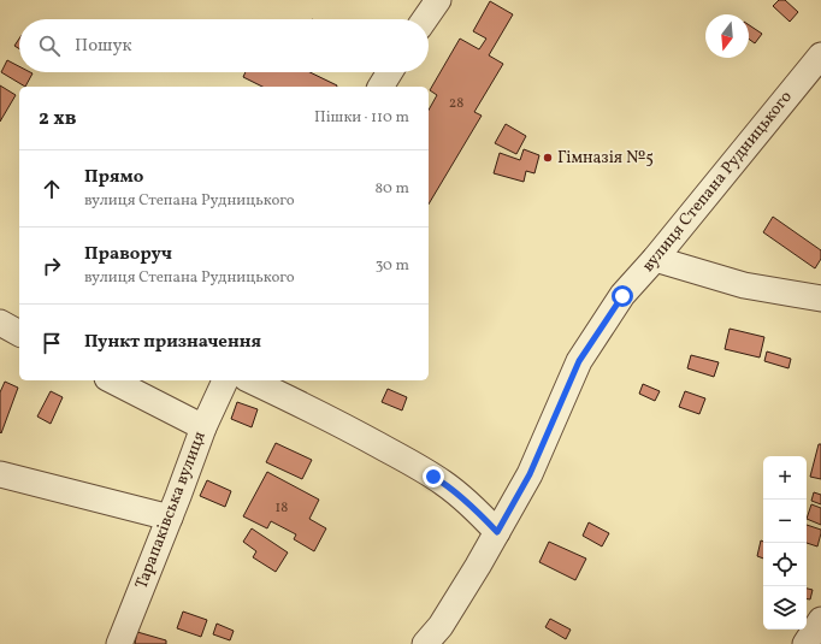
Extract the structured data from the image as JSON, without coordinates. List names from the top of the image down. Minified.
{"streets":{"street":["вулиця Степана Рудницького","Тарапаківська вулиця"]},"places":["Гімназія №5"],"house_numbers":["28","18"],"north":"bottom","page":{"search":"Пошук","heading":["2 хв","Пішки · 110 m"],"list":[["Прямо","вулиця Степана Рудницького","80 m"],["Праворуч","вулиця Степана Рудницького","30 m"],"Пункт призначення"],"map_buttons":["+","−"]}}
